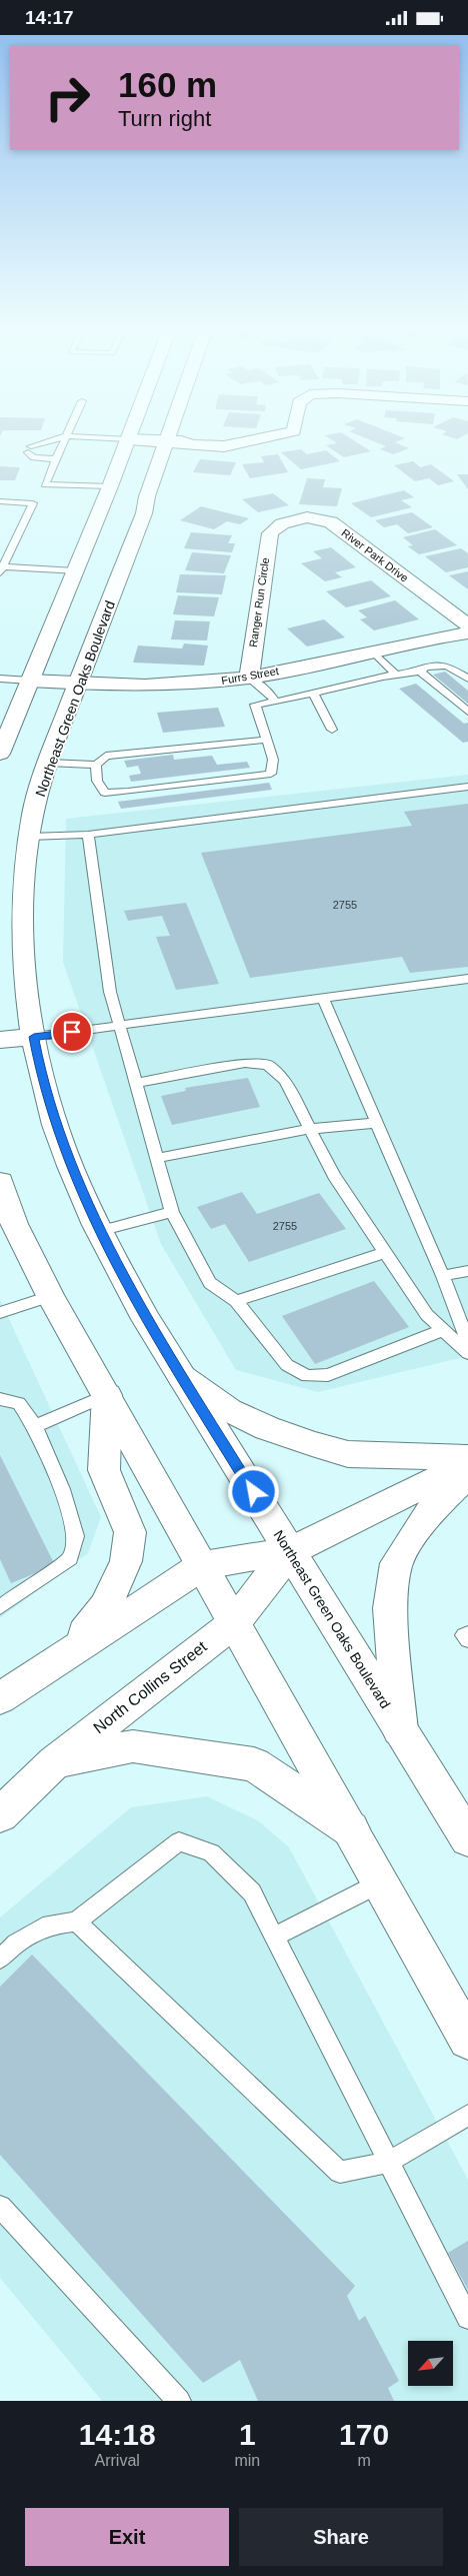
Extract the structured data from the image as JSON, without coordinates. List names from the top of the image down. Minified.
{"streets":{"main road":["River Park Drive","Ranger Run Circle","Furrs Street","Northeast Green Oaks Boulevard","North Collins Street"]},"crossings":[["River Park Drive","Ranger Run Circle"],["Ranger Run Circle","Furrs Street"],["Furrs Street","Northeast Green Oaks Boulevard"],["Northeast Green Oaks Boulevard","North Collins Street"]],"house_numbers":["2755","2755"],"north":"bottom left","page":{"status":"14:17","turn":["160 m","Turn right"],"eta":["14:18","Arrival","1","min","170","m"],"buttons":["Exit","Share"]}}
